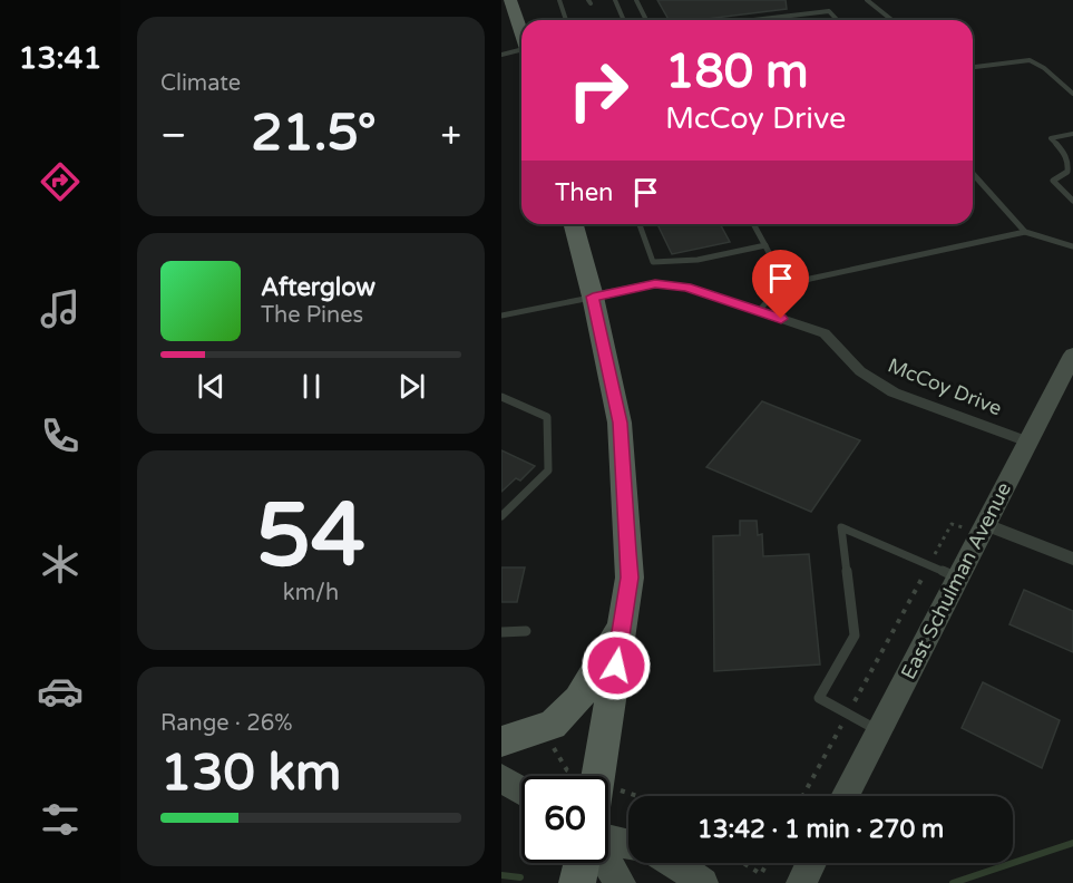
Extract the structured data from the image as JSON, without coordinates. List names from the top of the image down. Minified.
{"streets":{"street":["McCoy Drive","East Schulman Avenue"]},"crossings":[["McCoy Drive","East Schulman Avenue"]],"page":{"tabs":"13:41","tile":["Climate",["54","km/h"],["Range · 26%","130 km"]],"turn":["180 m","McCoy Drive"],"heat":["−","21.5°","+"],"then":"Then","song":["Afterglow","The Pines"],"limit":"60","trip":"13:42 · 1 min · 270 m"}}
